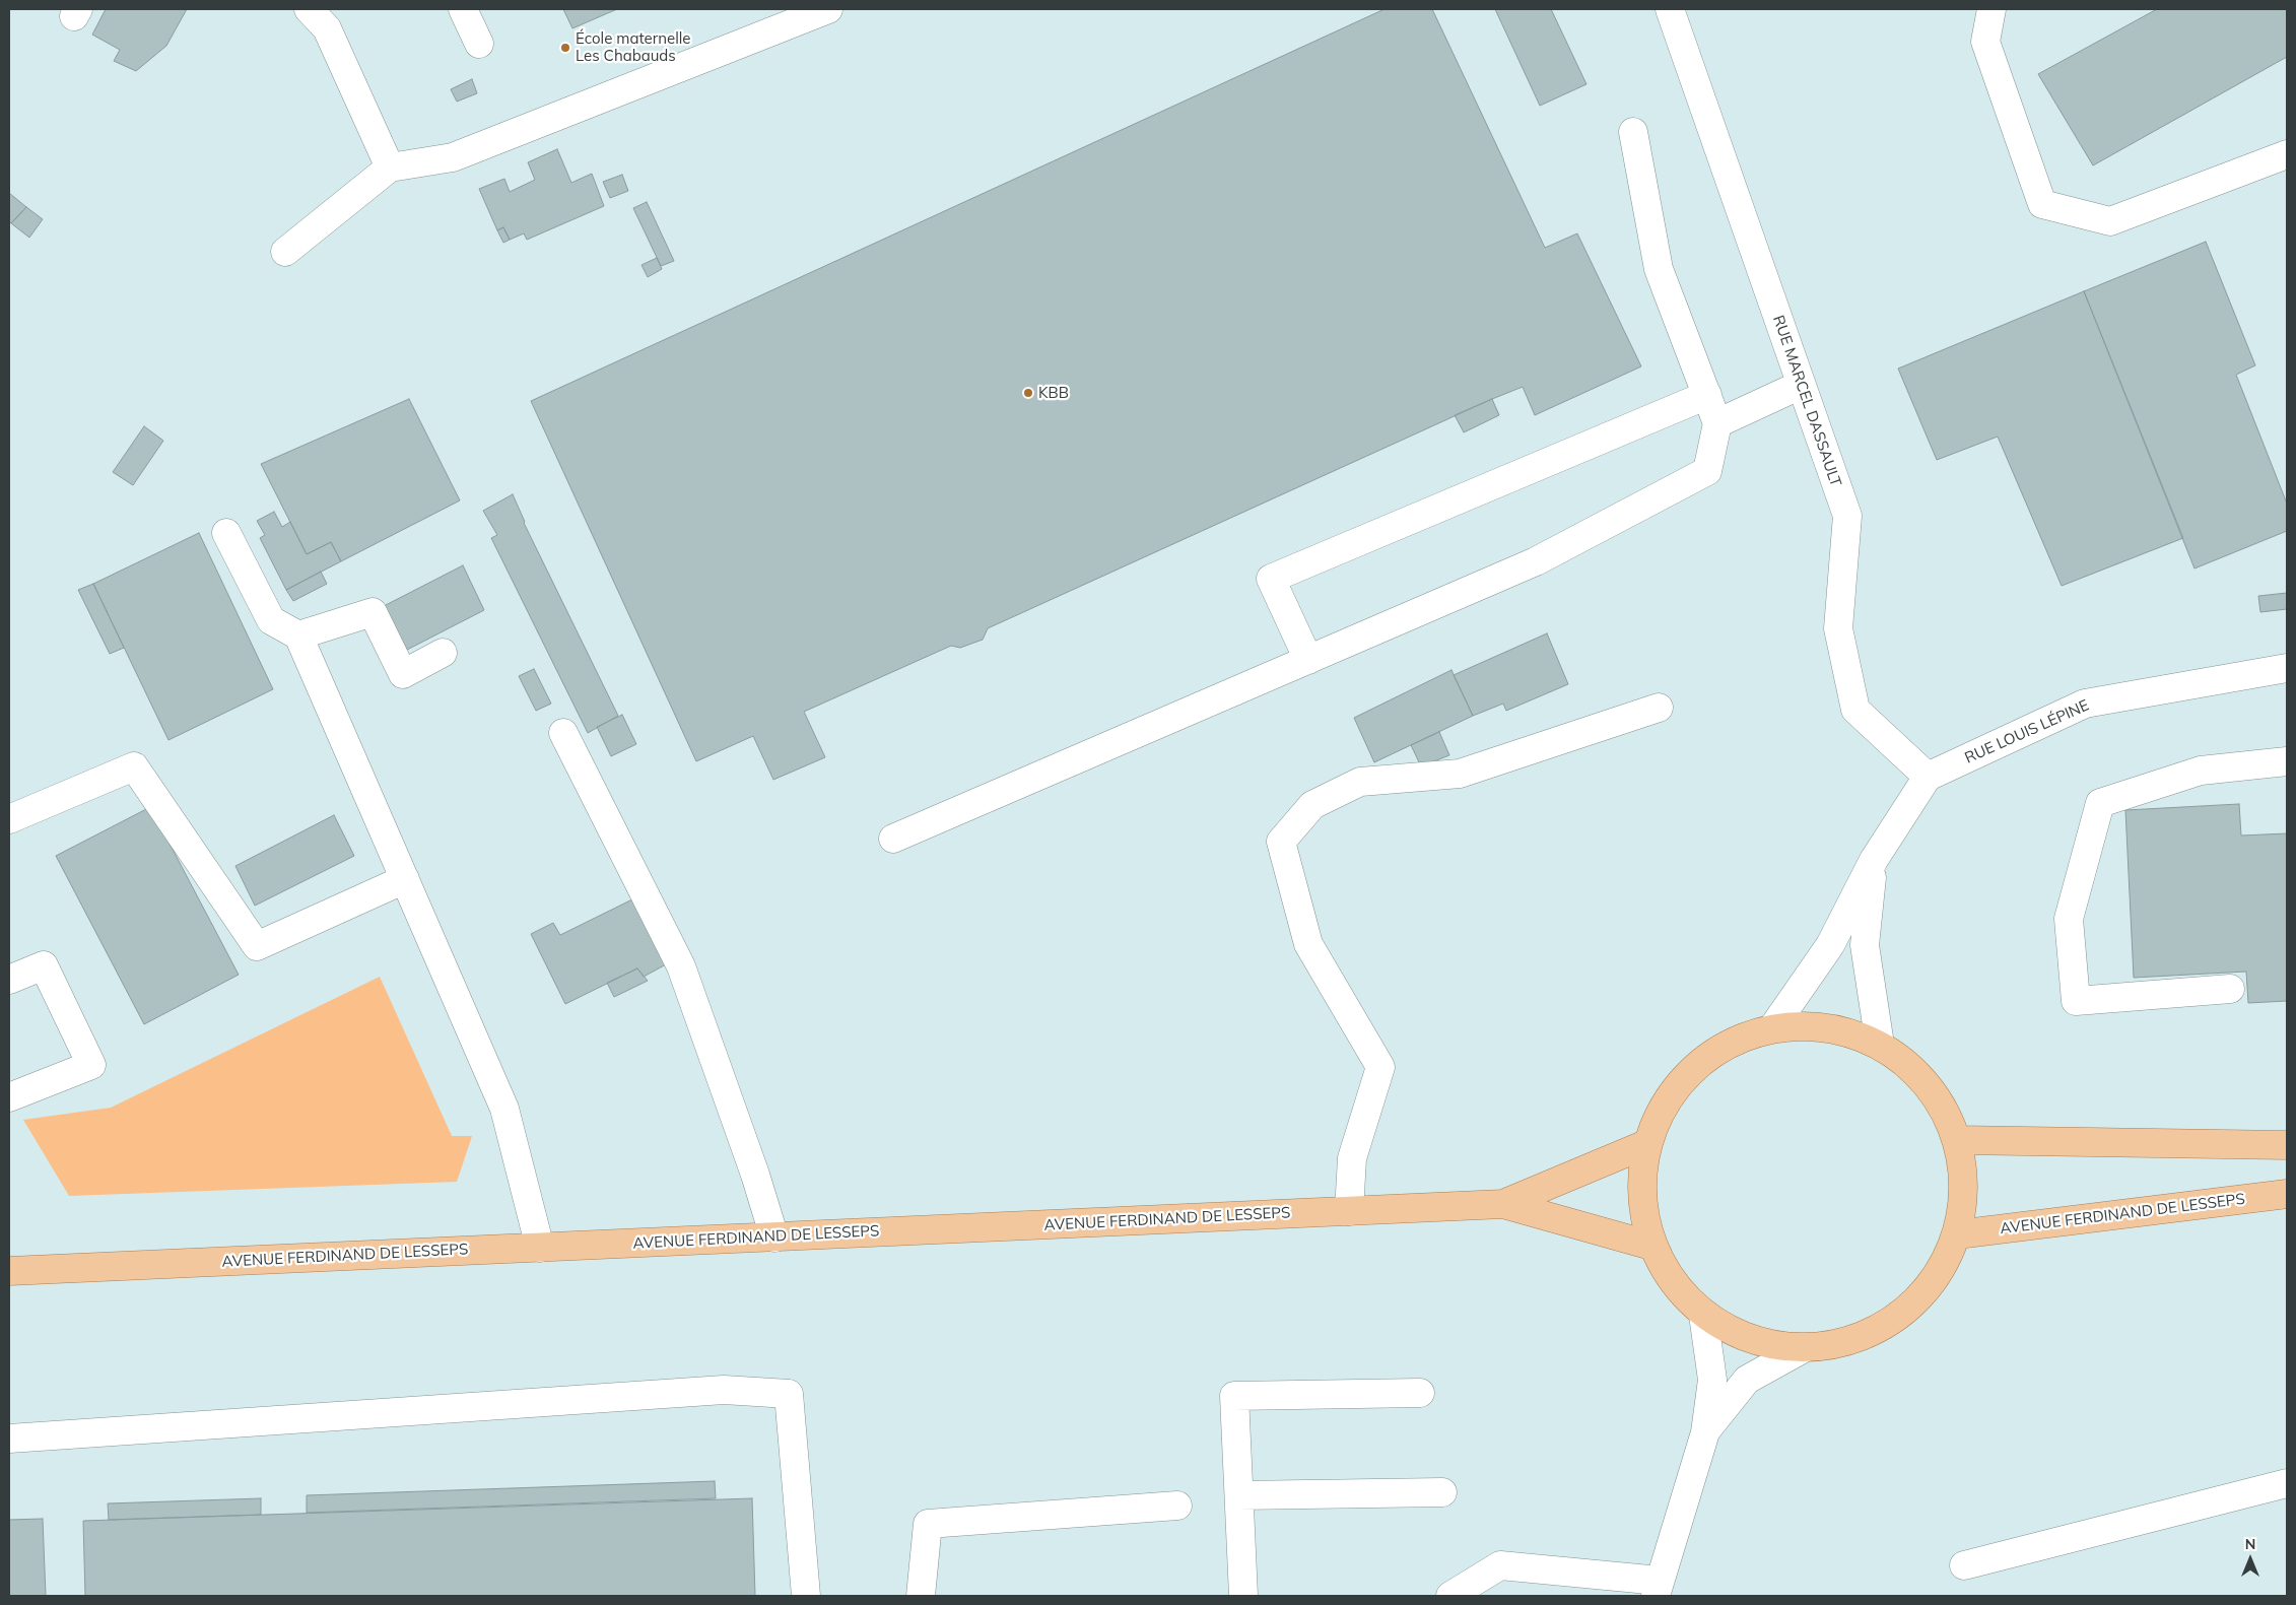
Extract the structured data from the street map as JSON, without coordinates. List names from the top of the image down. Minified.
{"streets":{"main road":["AVENUE FERDINAND DE LESSEPS"],"street":["RUE MARCEL DASSAULT","RUE LOUIS LÉPINE"]},"crossings":[["RUE MARCEL DASSAULT","RUE LOUIS LÉPINE"]],"places":["École maternelle Les Chabauds","KBB"],"north":"top"}
